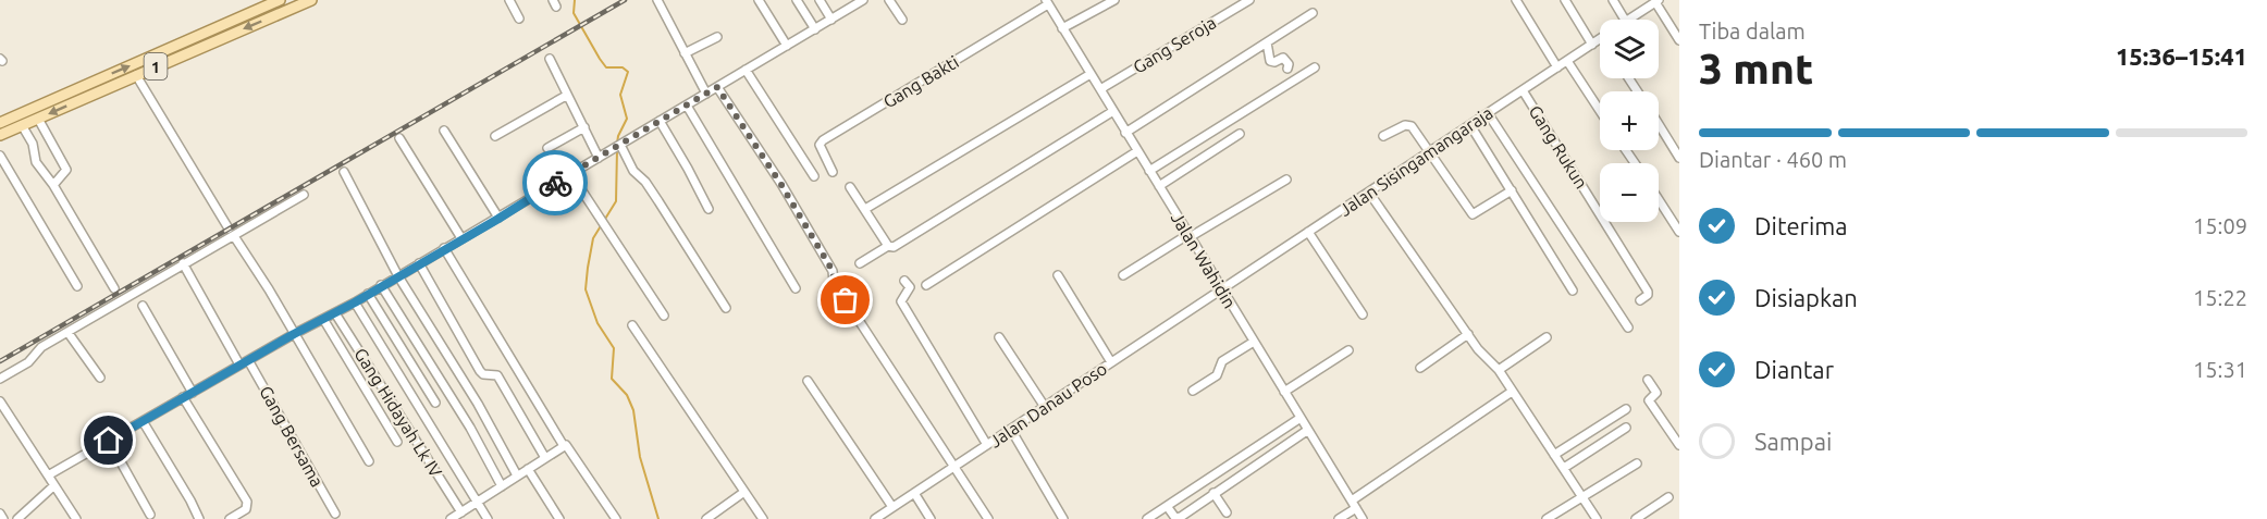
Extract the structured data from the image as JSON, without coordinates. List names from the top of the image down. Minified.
{"streets":{"main road":["1"],"street":["Gang Seroja","Gang Bakti","Gang Rukun","Jalan Sisingamangaraja","Jalan Wahidin","Jalan Danau Poso","Gang Hidayah Lk IV","Gang Bersama"]},"crossings":[["Gang Seroja","Jalan Wahidin"],["Gang Bakti","Jalan Wahidin"],["Gang Rukun","Jalan Sisingamangaraja"],["Jalan Sisingamangaraja","Jalan Wahidin"],["Jalan Sisingamangaraja","Jalan Danau Poso"],["Jalan Wahidin","Jalan Danau Poso"]],"page":{"heading":["3 mnt","Tiba dalam","15:36–15:41"],"map_buttons":["+","−"],"bar":"Diantar · 460 m","list":[["Diterima","15:09"],["Disiapkan","15:22"],["Diantar","15:31"],"Sampai"]}}
